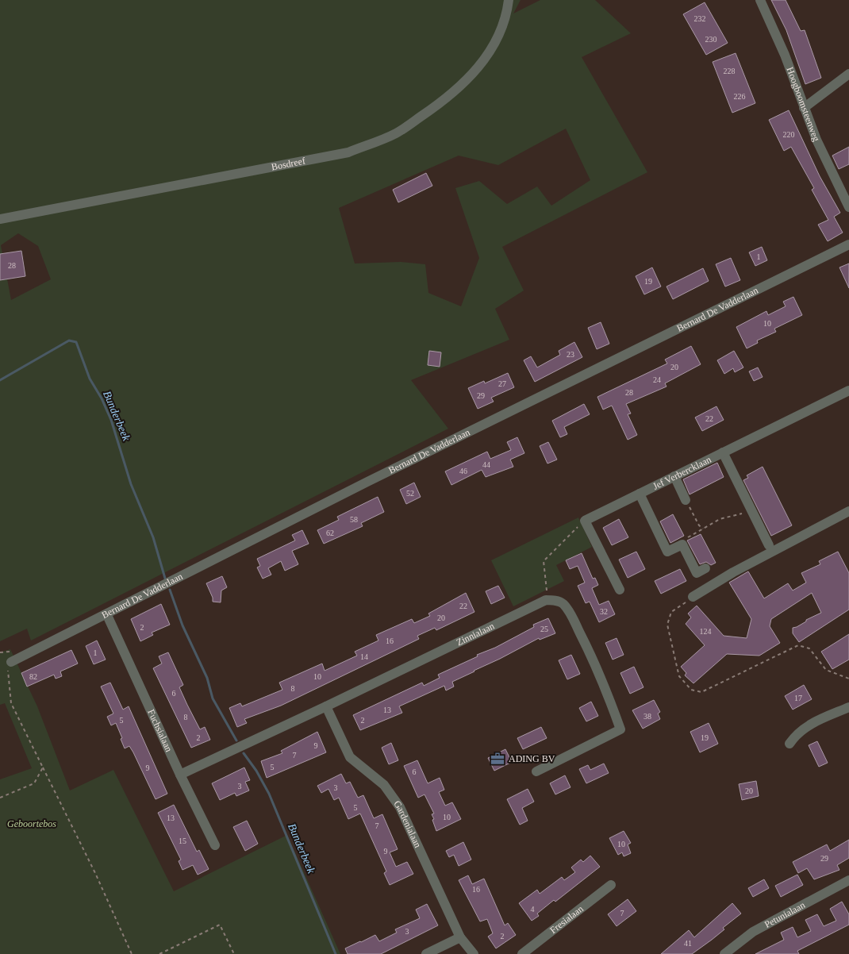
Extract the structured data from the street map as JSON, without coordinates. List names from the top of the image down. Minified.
{"streets":{"street":["Hoogboomsteenweg","Bosdreef","Bernard De Vadderlaan","Jef Verbercklaan","Zinnialaan","Fuchsialaan","Gardenialaan","Petunialaan","Fresialaan"]},"crossings":[["Bernard De Vadderlaan","Fuchsialaan"],["Zinnialaan","Fuchsialaan"],["Zinnialaan","Gardenialaan"]],"water":["Bunderbeek"],"parks":["Geboortebos"],"places":{"office":["ADING BV"]},"house_numbers":["232","230","228","226","220","1","28","19","10","23","20","24","27","28","29","22","44","46","52","58","62","22","32","20","2","25","124","16","1","14","82","10","8","6","17","13","38","8","5","2","2","19","9","7","5","9","6","3","3","20","5","10","13","7","15","10","9","29","16","4","7","3","2","41"]}
